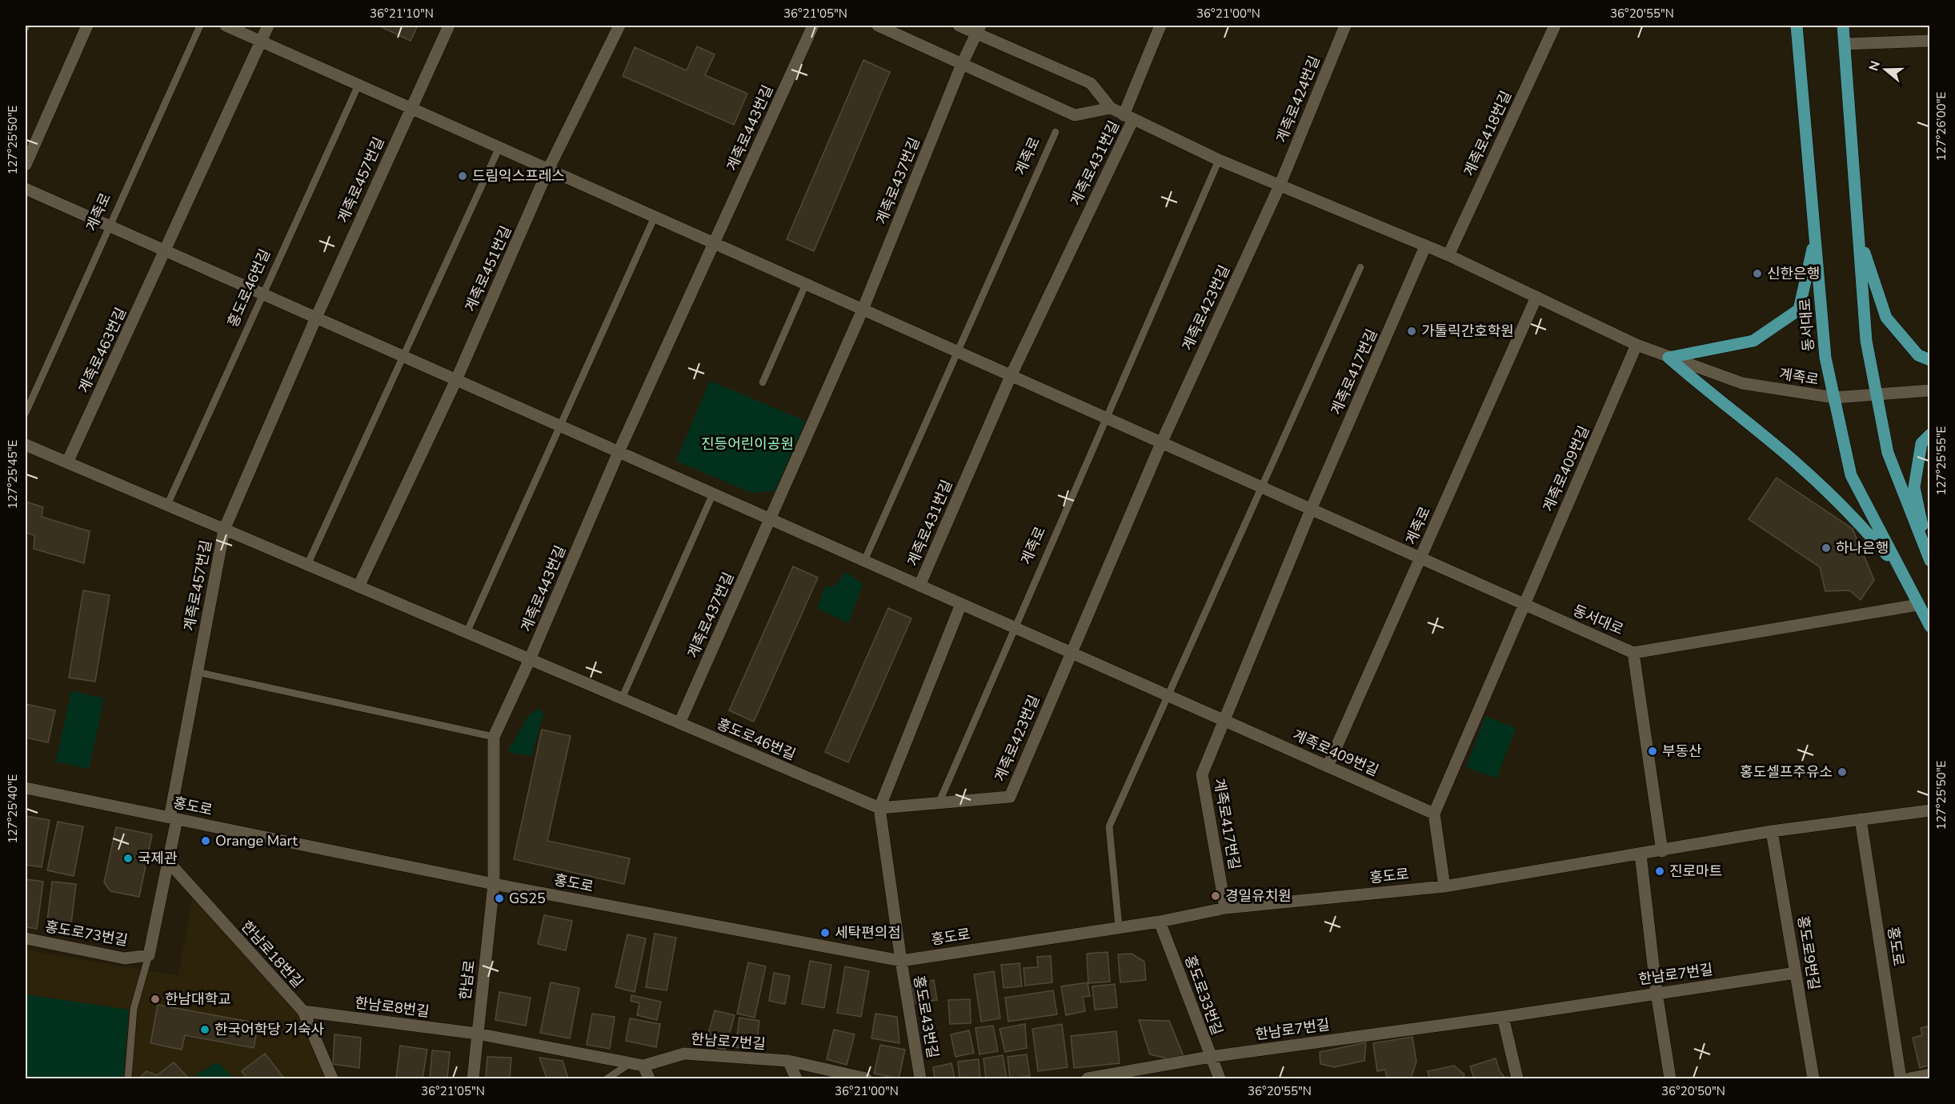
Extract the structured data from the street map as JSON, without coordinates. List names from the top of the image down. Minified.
{"streets":{"main road":["동서대로"],"street":["계족로424번길","계족로443번길","계족로418번길","계족로","계족로431번길","계족로457번길","계족로437번길","계족로451번길","홍도로46번길","계족로423번길","계족로463번길","계족로417번길","계족로409번길","홍도로","홍도로73번길","홍도로9번길","한남로18번길","한남로7번길","한남로","홍도로33번길","한남로8번길","홍도로43번길"]},"crossings":[["계족로424번길","계족로"],["계족로424번길","계족로423번길"],["계족로443번길","홍도로46번길"],["계족로443번길","홍도로"],["계족로443번길","한남로"],["계족로418번길","계족로"],["계족로","계족로431번길"],["계족로","계족로437번길"],["계족로","계족로423번길"],["계족로","동서대로"],["계족로","계족로417번길"],["계족로","계족로409번길"],["계족로431번길","계족로437번길"],["계족로457번길","홍도로46번길"],["계족로457번길","홍도로"],["계족로437번길","홍도로46번길"],["계족로451번길","홍도로46번길"],["홍도로46번길","계족로423번길"],["홍도로46번길","계족로463번길"],["동서대로","계족로409번길"],["계족로417번길","계족로409번길"],["계족로417번길","홍도로"],["홍도로","홍도로9번길"],["홍도로","한남로"],["홍도로","홍도로33번길"],["홍도로","홍도로43번길"],["홍도로9번길","한남로7번길"],["한남로18번길","한남로8번길"],["한남로7번길","한남로"],["한남로7번길","홍도로33번길"],["한남로7번길","한남로8번길"],["한남로","한남로8번길"]],"parks":["진등어린이공원"],"places":["드림익스프레스","신한은행","가톨릭간호학원","하나은행","부동산","홍도셀프주유소","Orange Mart","국제관","진로마트","경일유치원","GS25","세탁편의점","한남대학교","한국어학당 기숙사"],"north":"left","coordinates":["36°21'10\"N","36°21'05\"N","36°21'00\"N","36°20'55\"N","127°26'00\"E","127°25'50\"E","127°25'55\"E","127°25'45\"E","127°25'40\"E","36°20'50\"N"]}
